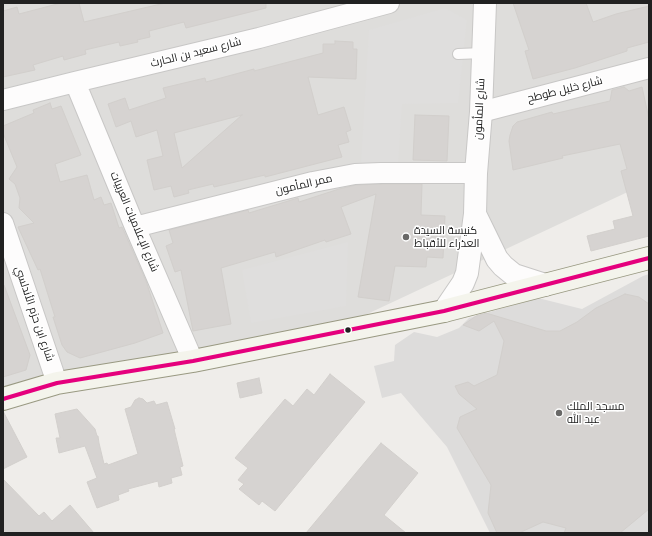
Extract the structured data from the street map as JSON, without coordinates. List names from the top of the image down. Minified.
{"streets":{"street":["شارع سعيد بن الحارث","شارع خليل طوطح","شارع المأمون","ممر المأمون","شارع الإعلاميات العربيات","شارع ابن حزم الأندلسي"]},"crossings":[["شارع سعيد بن الحارث","شارع الإعلاميات العربيات"],["شارع خليل طوطح","شارع المأمون"],["شارع المأمون","ممر المأمون"],["ممر المأمون","شارع الإعلاميات العربيات"]],"places":["كنيسة السيدة العذراء للأقباط","مسجد الملك عبد الله"]}
